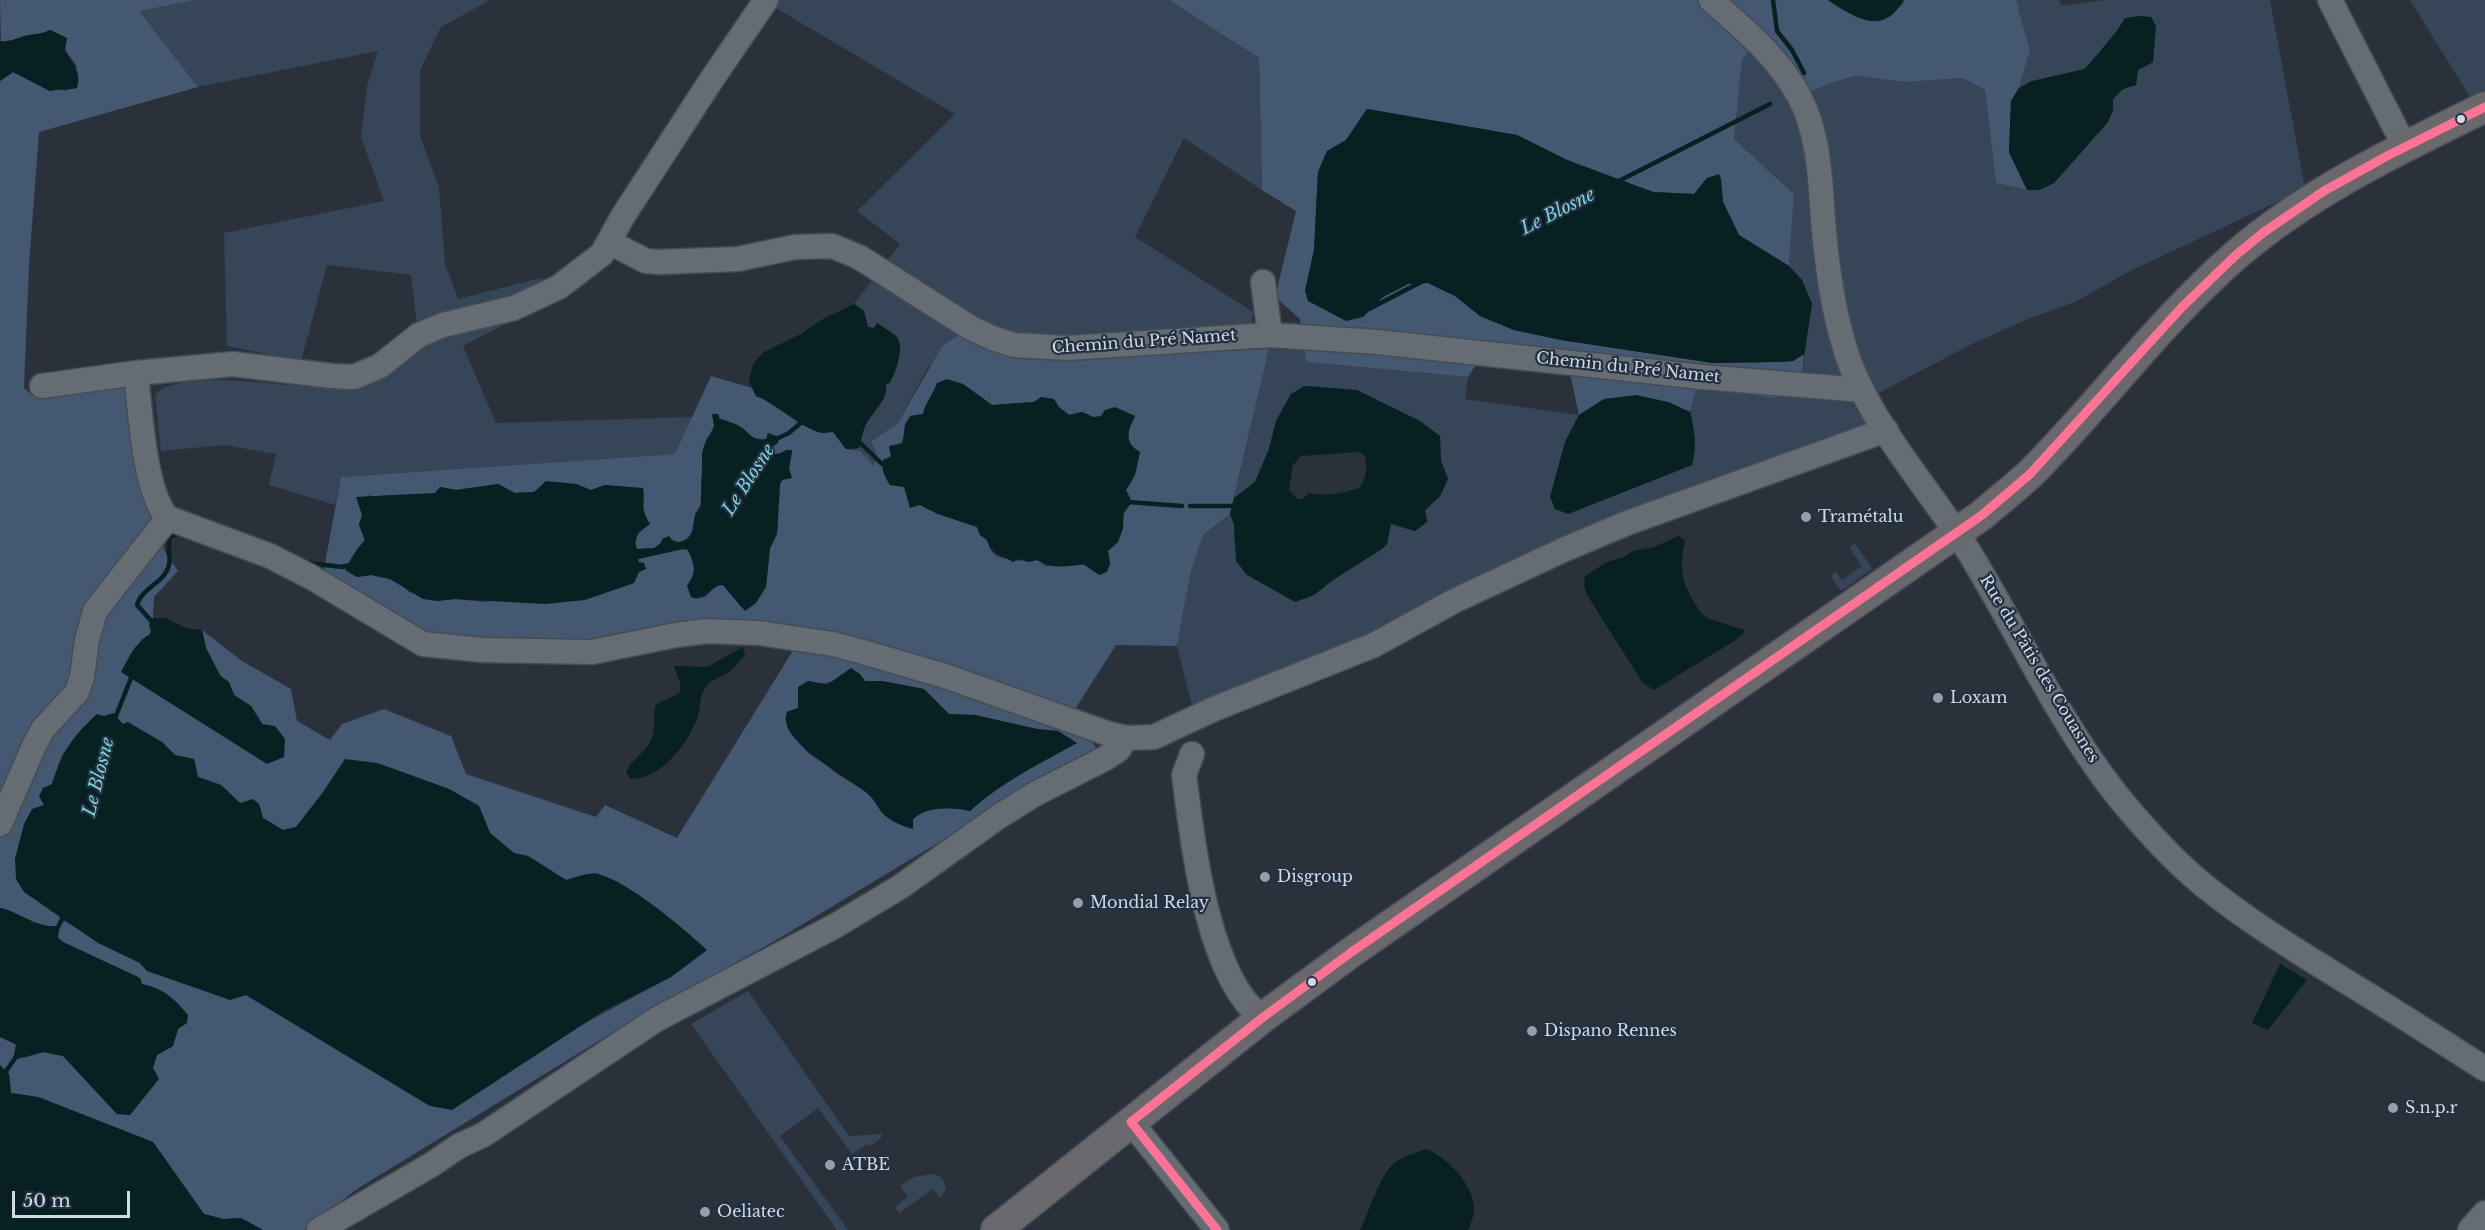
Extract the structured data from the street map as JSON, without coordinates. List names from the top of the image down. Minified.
{"streets":{"street":["Chemin du Pré Namet","Rue du Pâtis des Couasnes"]},"crossings":[["Chemin du Pré Namet","Rue du Pâtis des Couasnes"]],"water":["Le Blosne"],"places":["Tramétalu","Loxam","Disgroup","Mondial Relay","Dispano Rennes","S.n.p.r","ATBE","Oeliatec"],"scale_bar":"50 m"}
